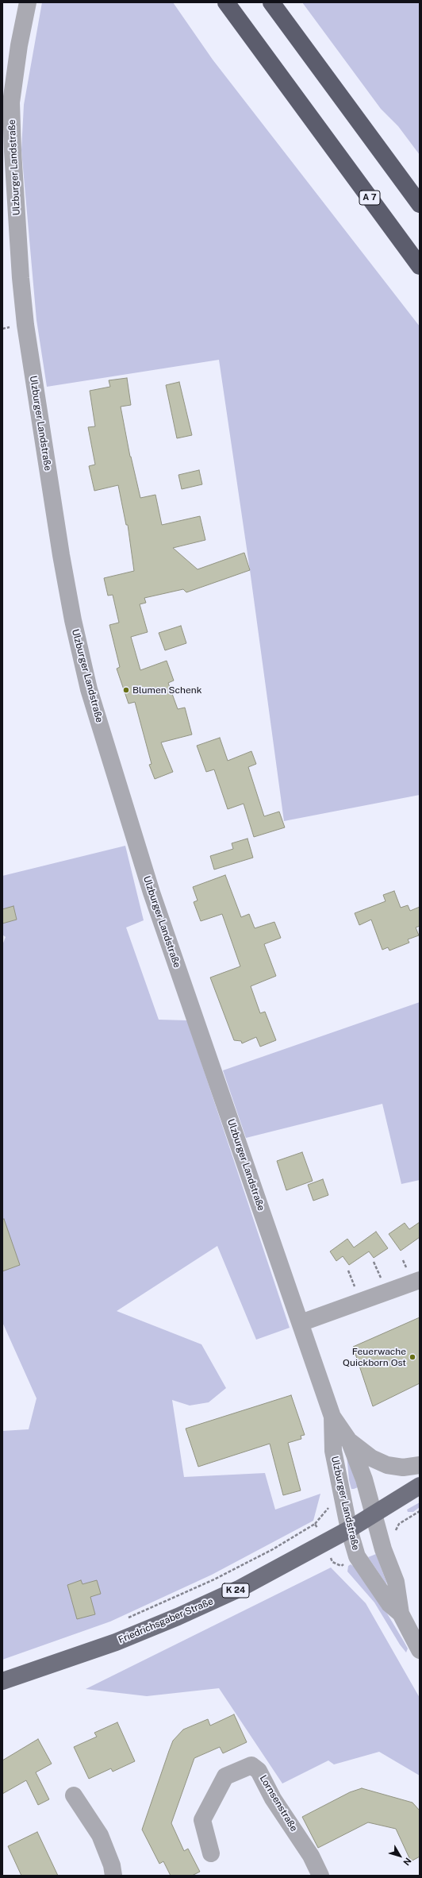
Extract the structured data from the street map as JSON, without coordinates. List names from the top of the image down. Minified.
{"streets":{"highway":["A 7"],"main road":["K 24","Friedrichsgaber Straße"],"street":["Ulzburger Landstraße","Lornsenstraße"]},"crossings":[["Ulzburger Landstraße","Friedrichsgaber Straße"]],"places":["Blumen Schenk","Feuerwache Quickborn Ost"],"north":"bottom right"}
